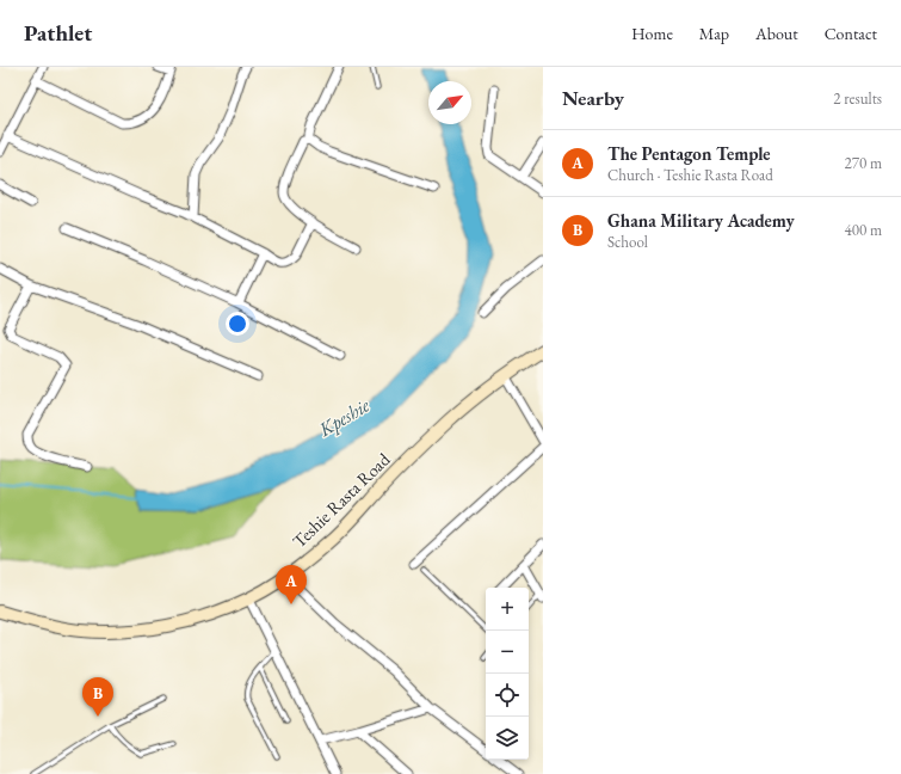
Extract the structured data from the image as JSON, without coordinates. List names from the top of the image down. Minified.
{"streets":{"main road":["Teshie Rasta Road"]},"water":["Kpeshie"],"north":"top right","page":{"header":"Pathlet","nav":["Home","Map","About","Contact"],"heading":["Nearby","2 results"],"list":[{"mark":"A","name":"The Pentagon Temple","note":"Church · Teshie Rasta Road","value":"270 m"},{"mark":"B","name":"Ghana Military Academy","note":"School","value":"400 m"}],"pins":["A","B"],"map_buttons":["+","−"]}}
